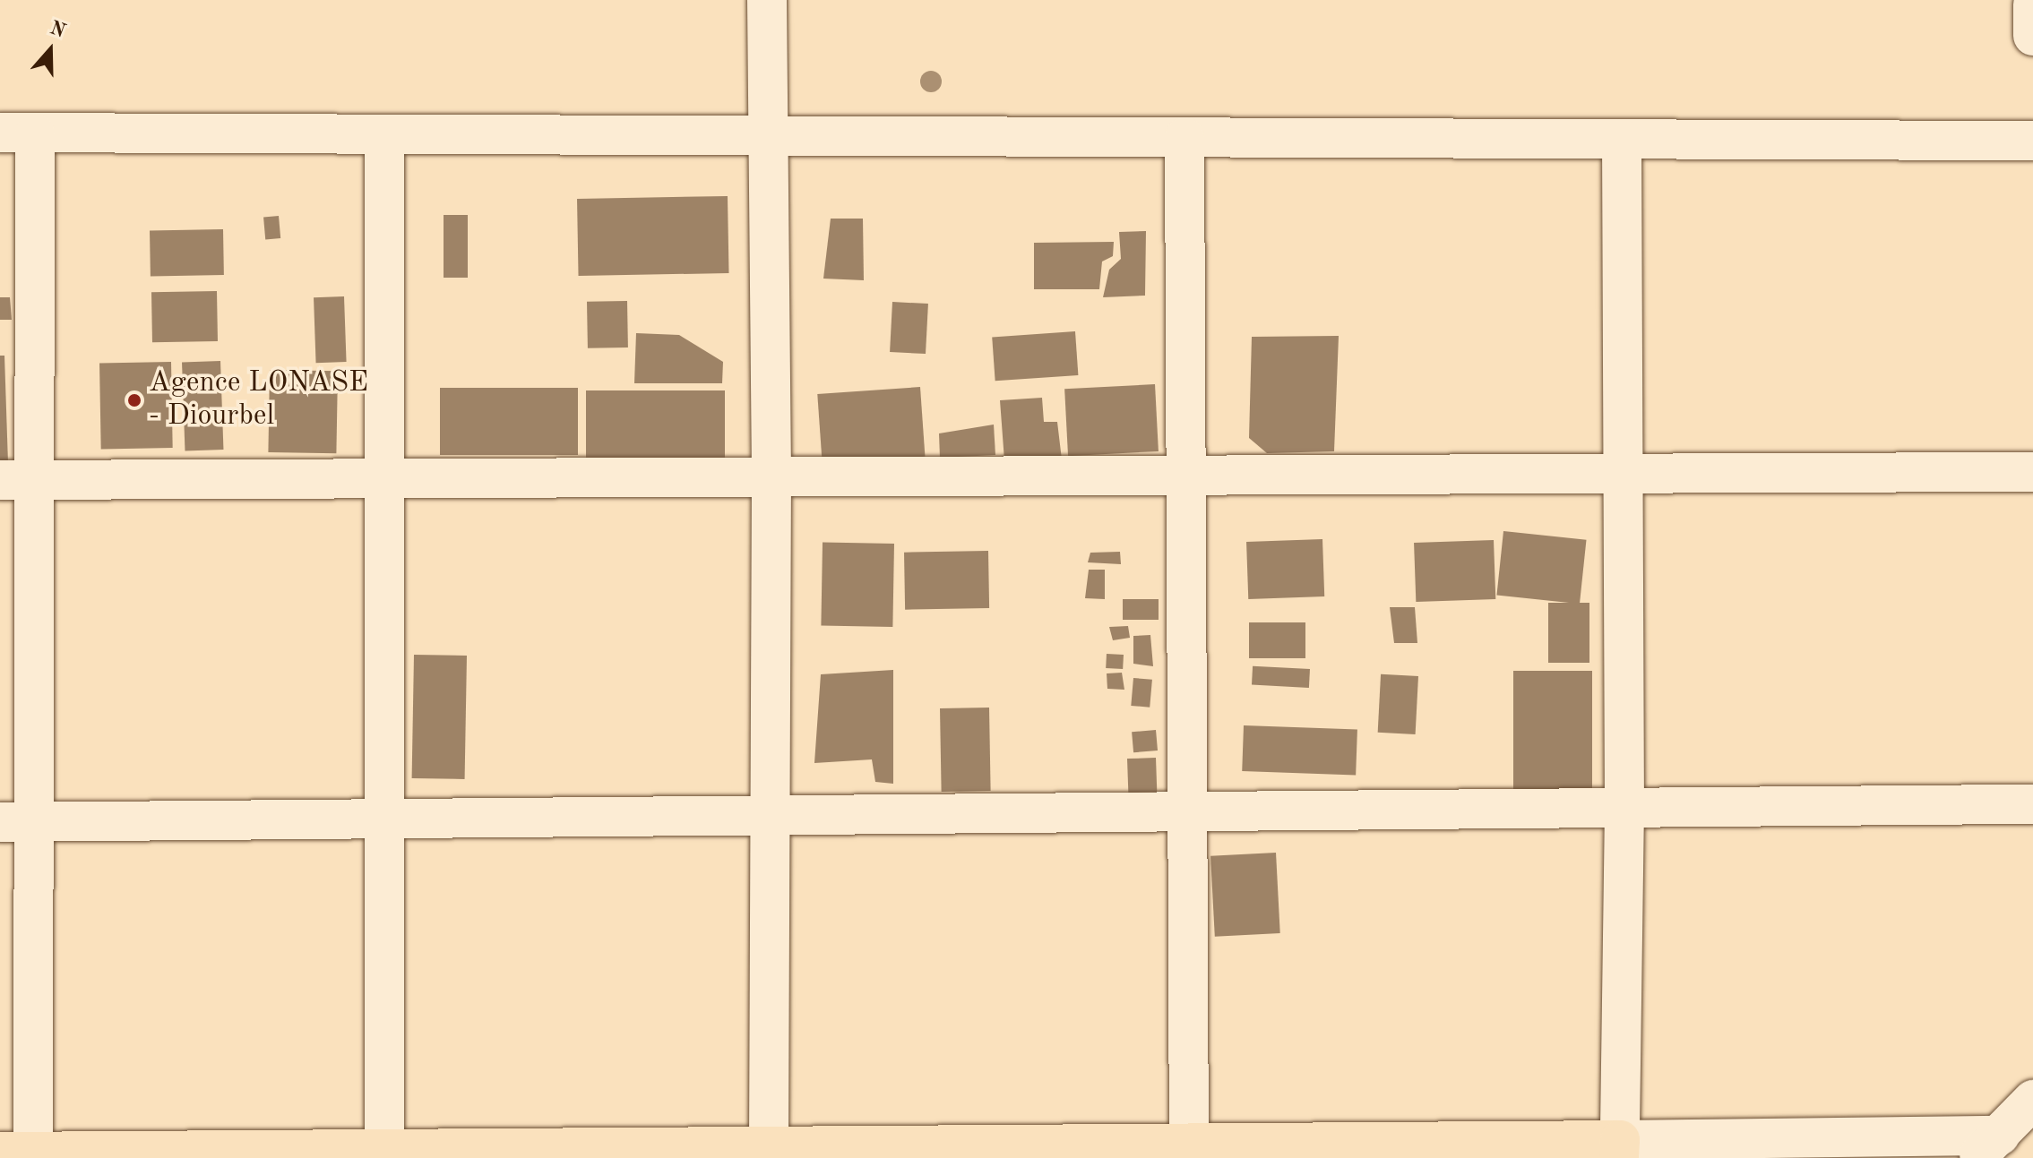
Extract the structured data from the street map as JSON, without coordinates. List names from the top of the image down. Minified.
{"places":["Agence LONASE - Diourbel"],"north":"top"}
